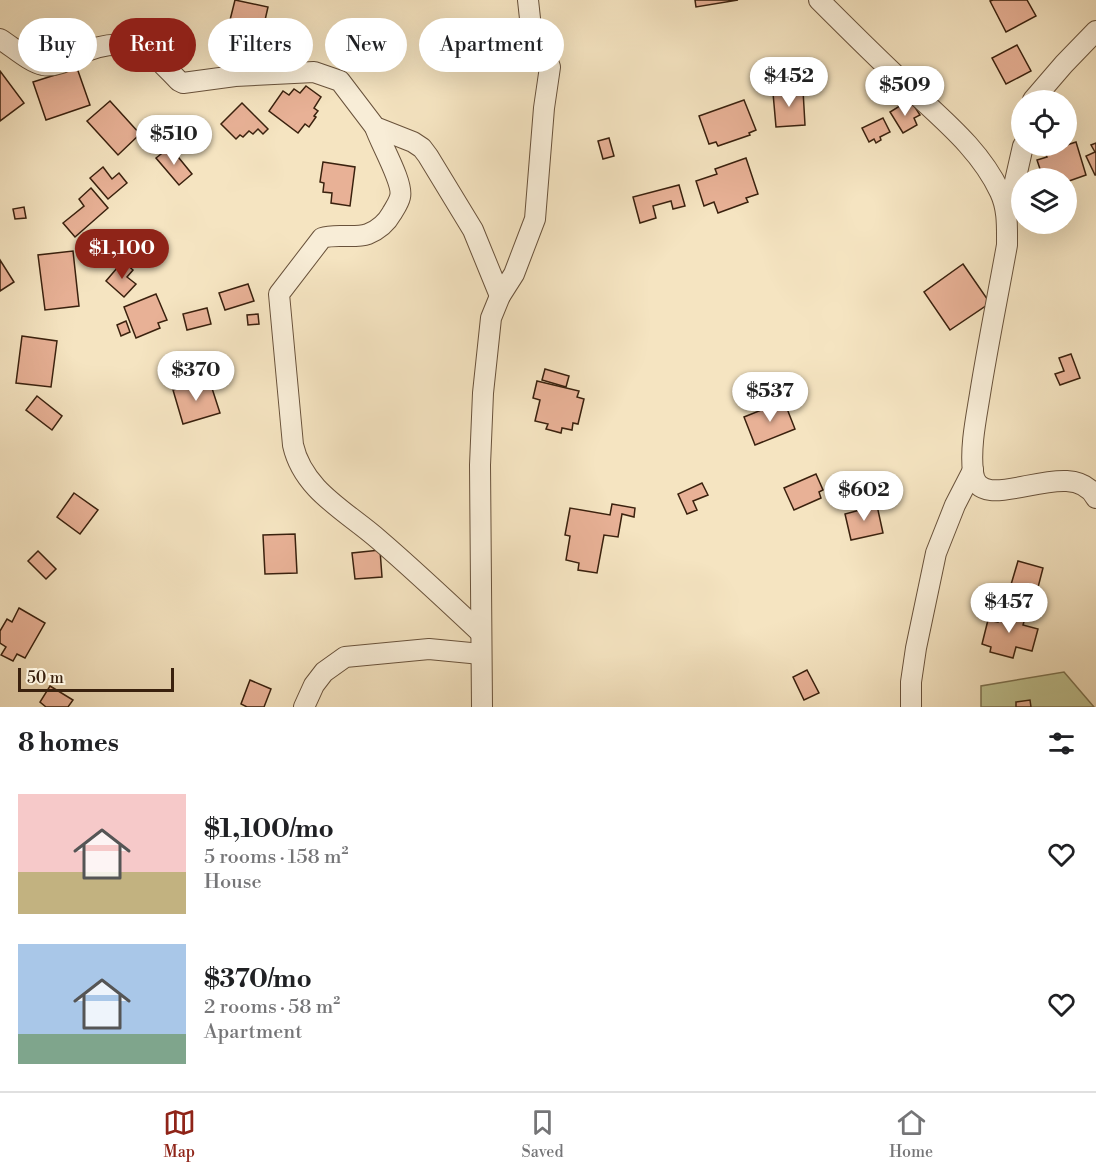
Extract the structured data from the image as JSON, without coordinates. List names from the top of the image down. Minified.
{"scale_bar":"50 m","page":{"chip":["Buy","Rent","Filters","New","Apartment"],"price":["$452","$509","$510","$1,100","$370","$537","$602","$457"],"scale":"50 m","heading":"8 homes","list":[{"name":"$1,100/mo","note":"5 rooms · 158 m² · House"},{"name":"$370/mo","note":"2 rooms · 58 m² · Apartment"}],"tabs":["Map","Saved","Home"]}}
